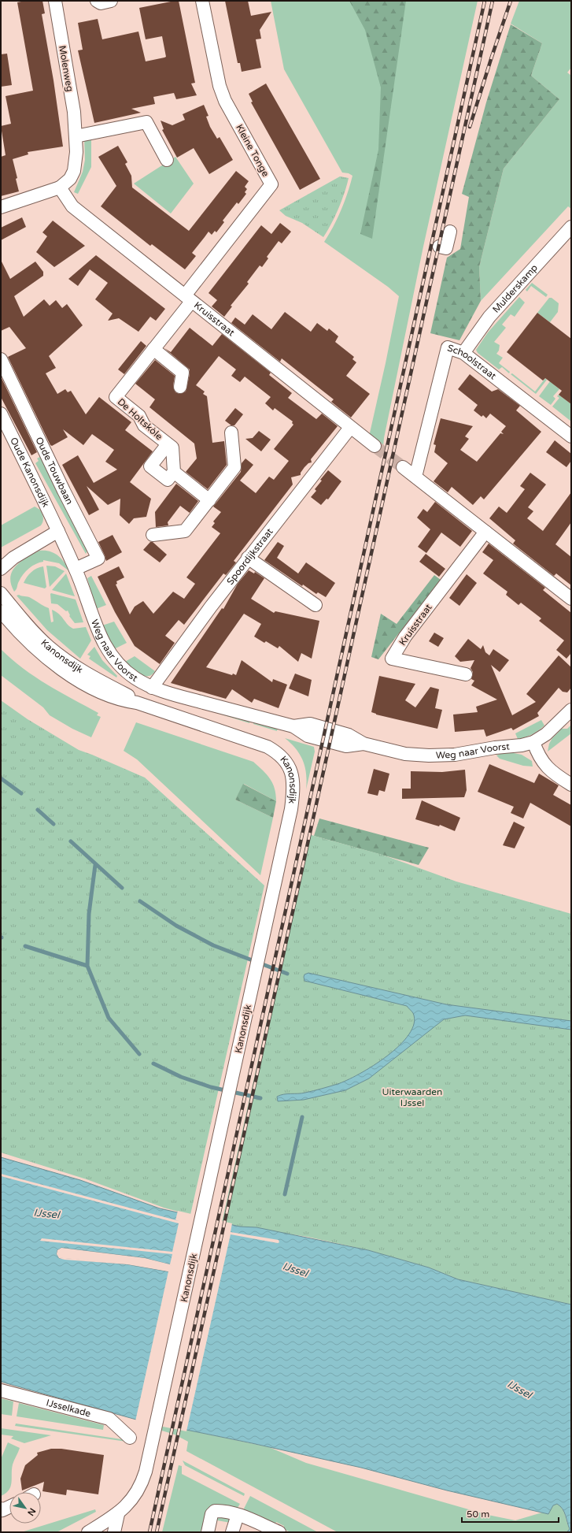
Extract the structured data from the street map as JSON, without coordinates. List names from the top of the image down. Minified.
{"streets":{"street":["Molenweg","Kleine Tonge","Mulderskamp","Kruisstraat","Schoolstraat","De Holtskòle","Oude Touwbaan","Oude Kanonsdijk","Spoordijkstraat","Weg naar Voorst","Kanonsdijk","IJsselkade"]},"crossings":[["Molenweg","Kruisstraat"],["Kleine Tonge","Kruisstraat"],["Kleine Tonge","De Holtskòle"],["Mulderskamp","Schoolstraat"],["Kruisstraat","De Holtskòle"],["Kruisstraat","Spoordijkstraat"],["Oude Touwbaan","Weg naar Voorst"],["Oude Kanonsdijk","Weg naar Voorst"],["Spoordijkstraat","Weg naar Voorst"]],"water":["IJssel"],"parks":["Uiterwaarden IJssel"],"scale_bar":"50 m","north":"bottom right"}
